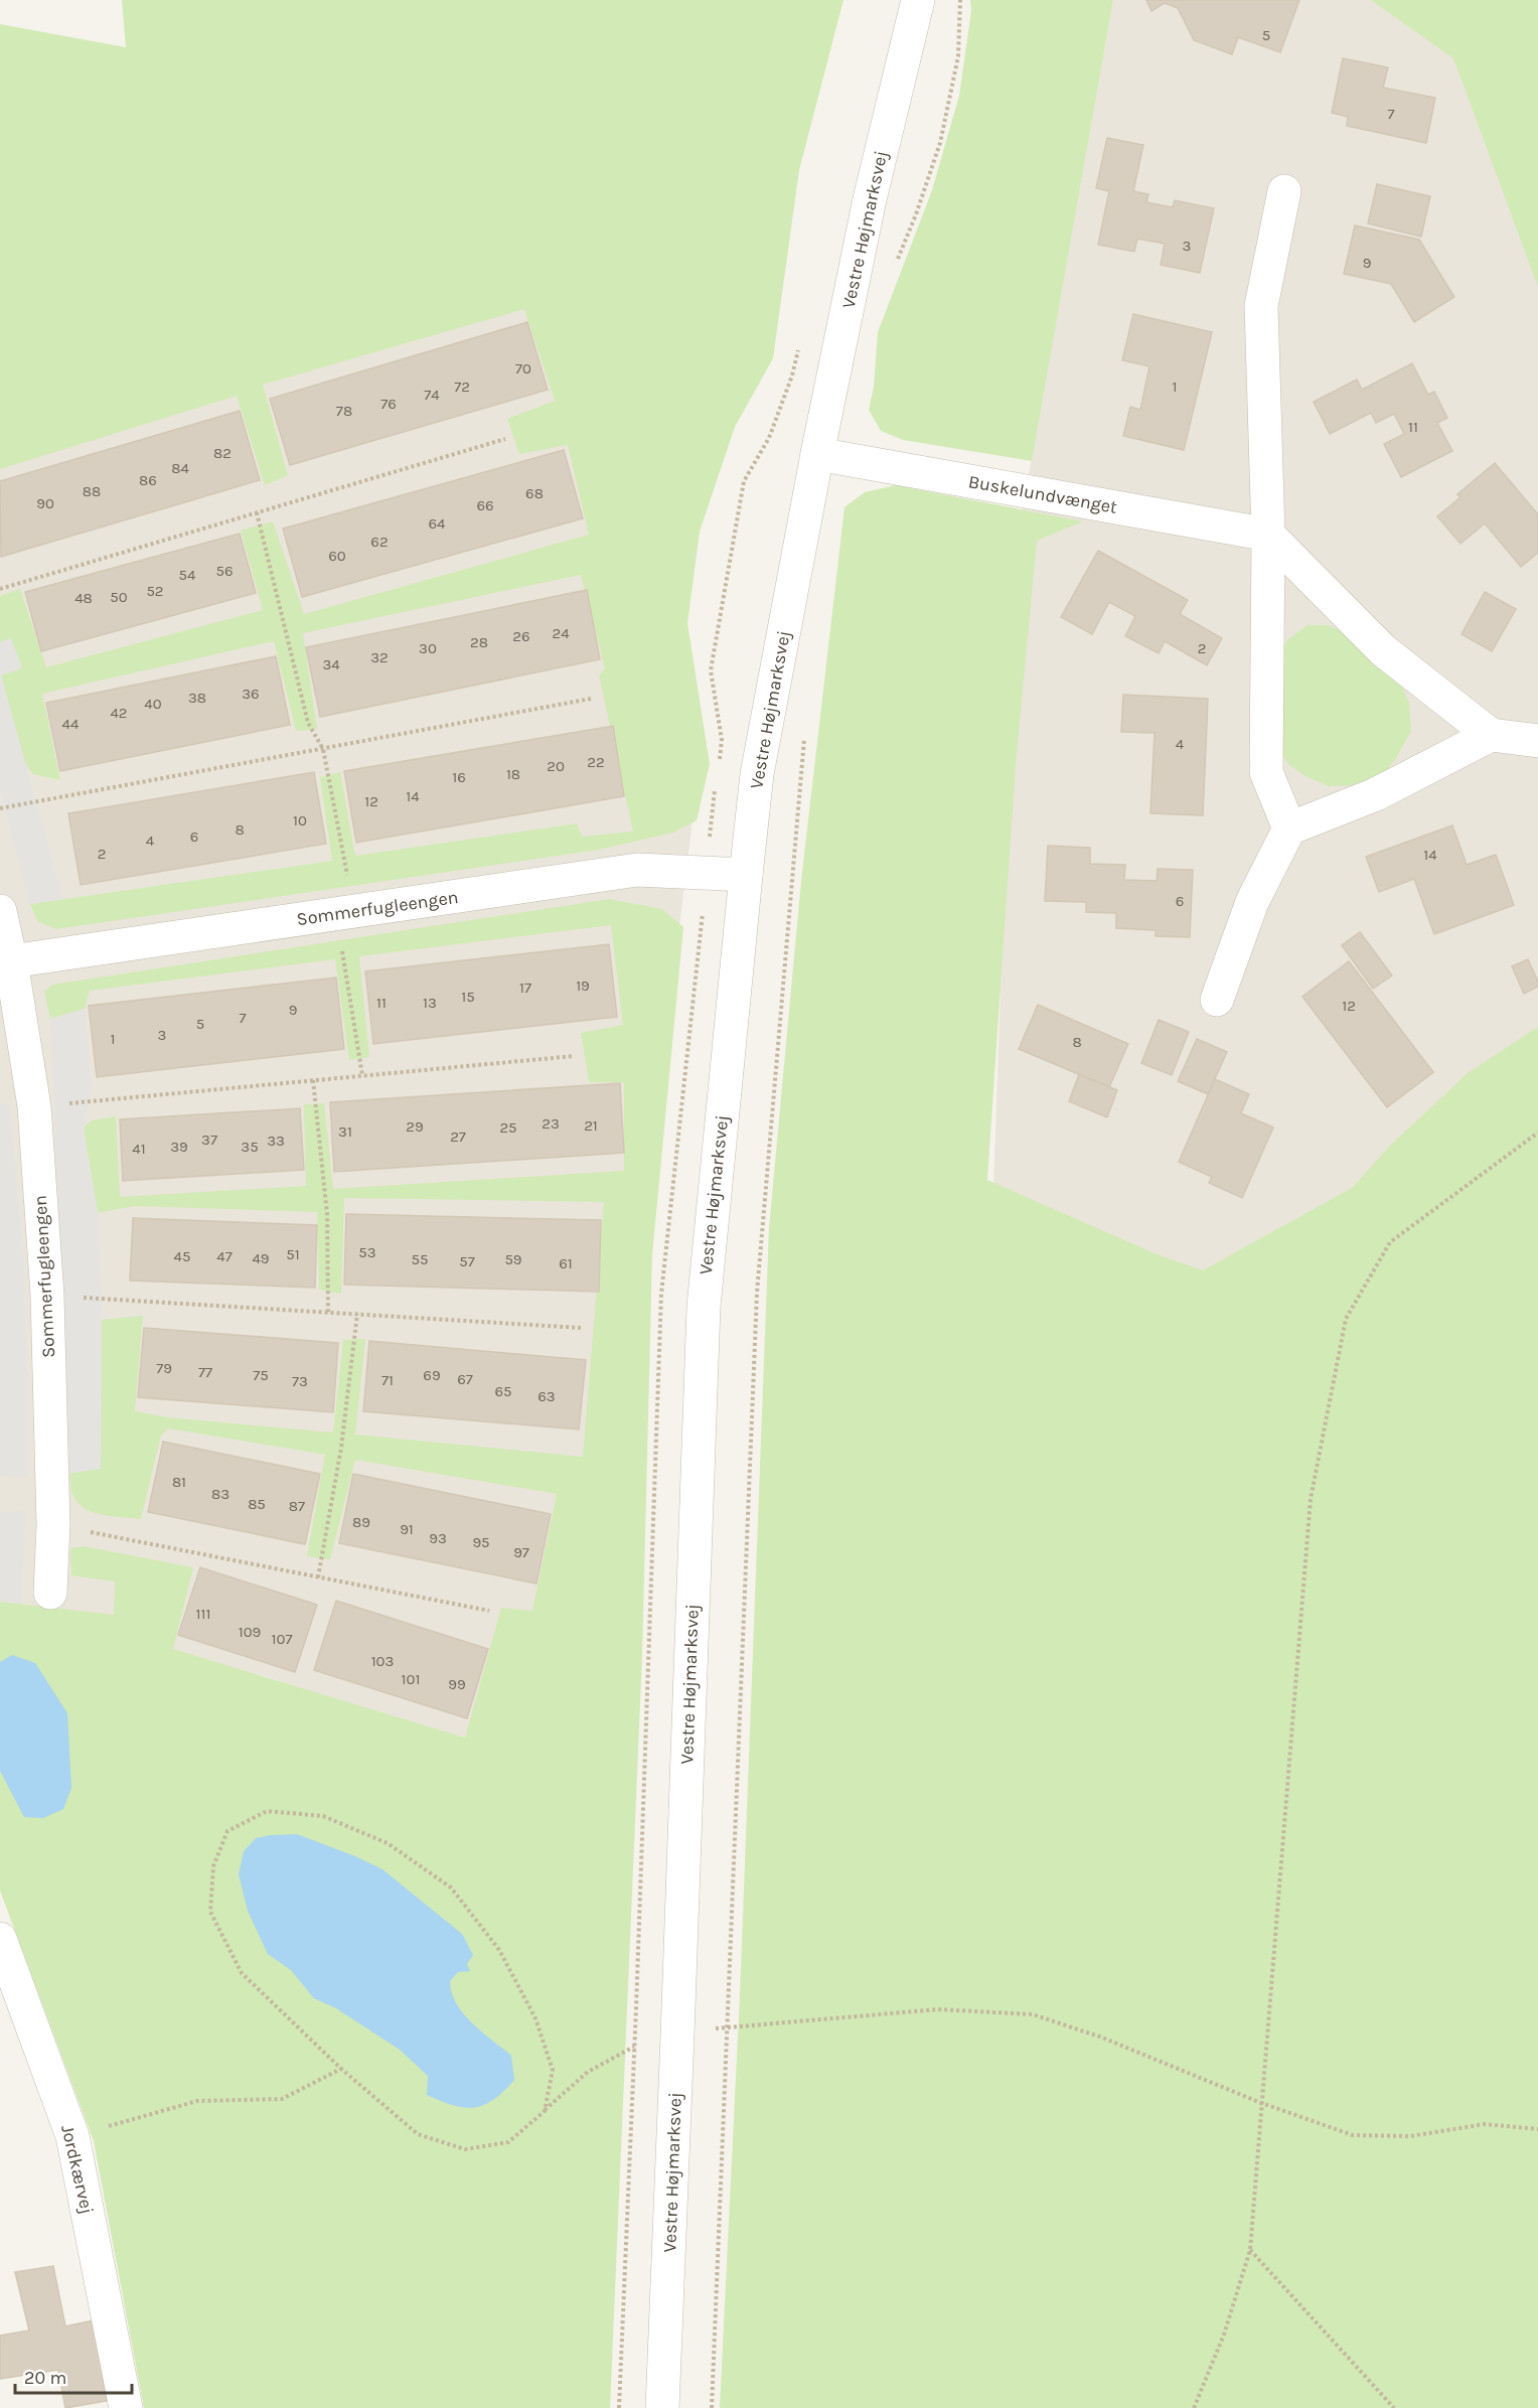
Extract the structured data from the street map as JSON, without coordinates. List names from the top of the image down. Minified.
{"streets":{"street":["Vestre Højmarksvej","Buskelundvænget","Sommerfugleengen","Jordkærvej"]},"crossings":[["Vestre Højmarksvej","Buskelundvænget"],["Vestre Højmarksvej","Sommerfugleengen"]],"house_numbers":["5","7","3","9","70","72","1","74","76","78","11","82","84","86","88","68","90","66","64","62","60","56","54","52","50","48","24","26","28","30","2","32","34","36","38","40","42","44","4","22","20","18","16","14","12","10","8","6","4","2","14","6","19","17","15","11","13","12","9","7","5","3","1","8","23","21","29","25","31","27","37","33","39","35","41","53","51","45","47","49","55","59","57","61","79","77","75","69","67","71","73","65","63","81","83","85","87","89","91","93","95","97","111","109","107","103","101","99"],"scale_bar":"20 m"}
